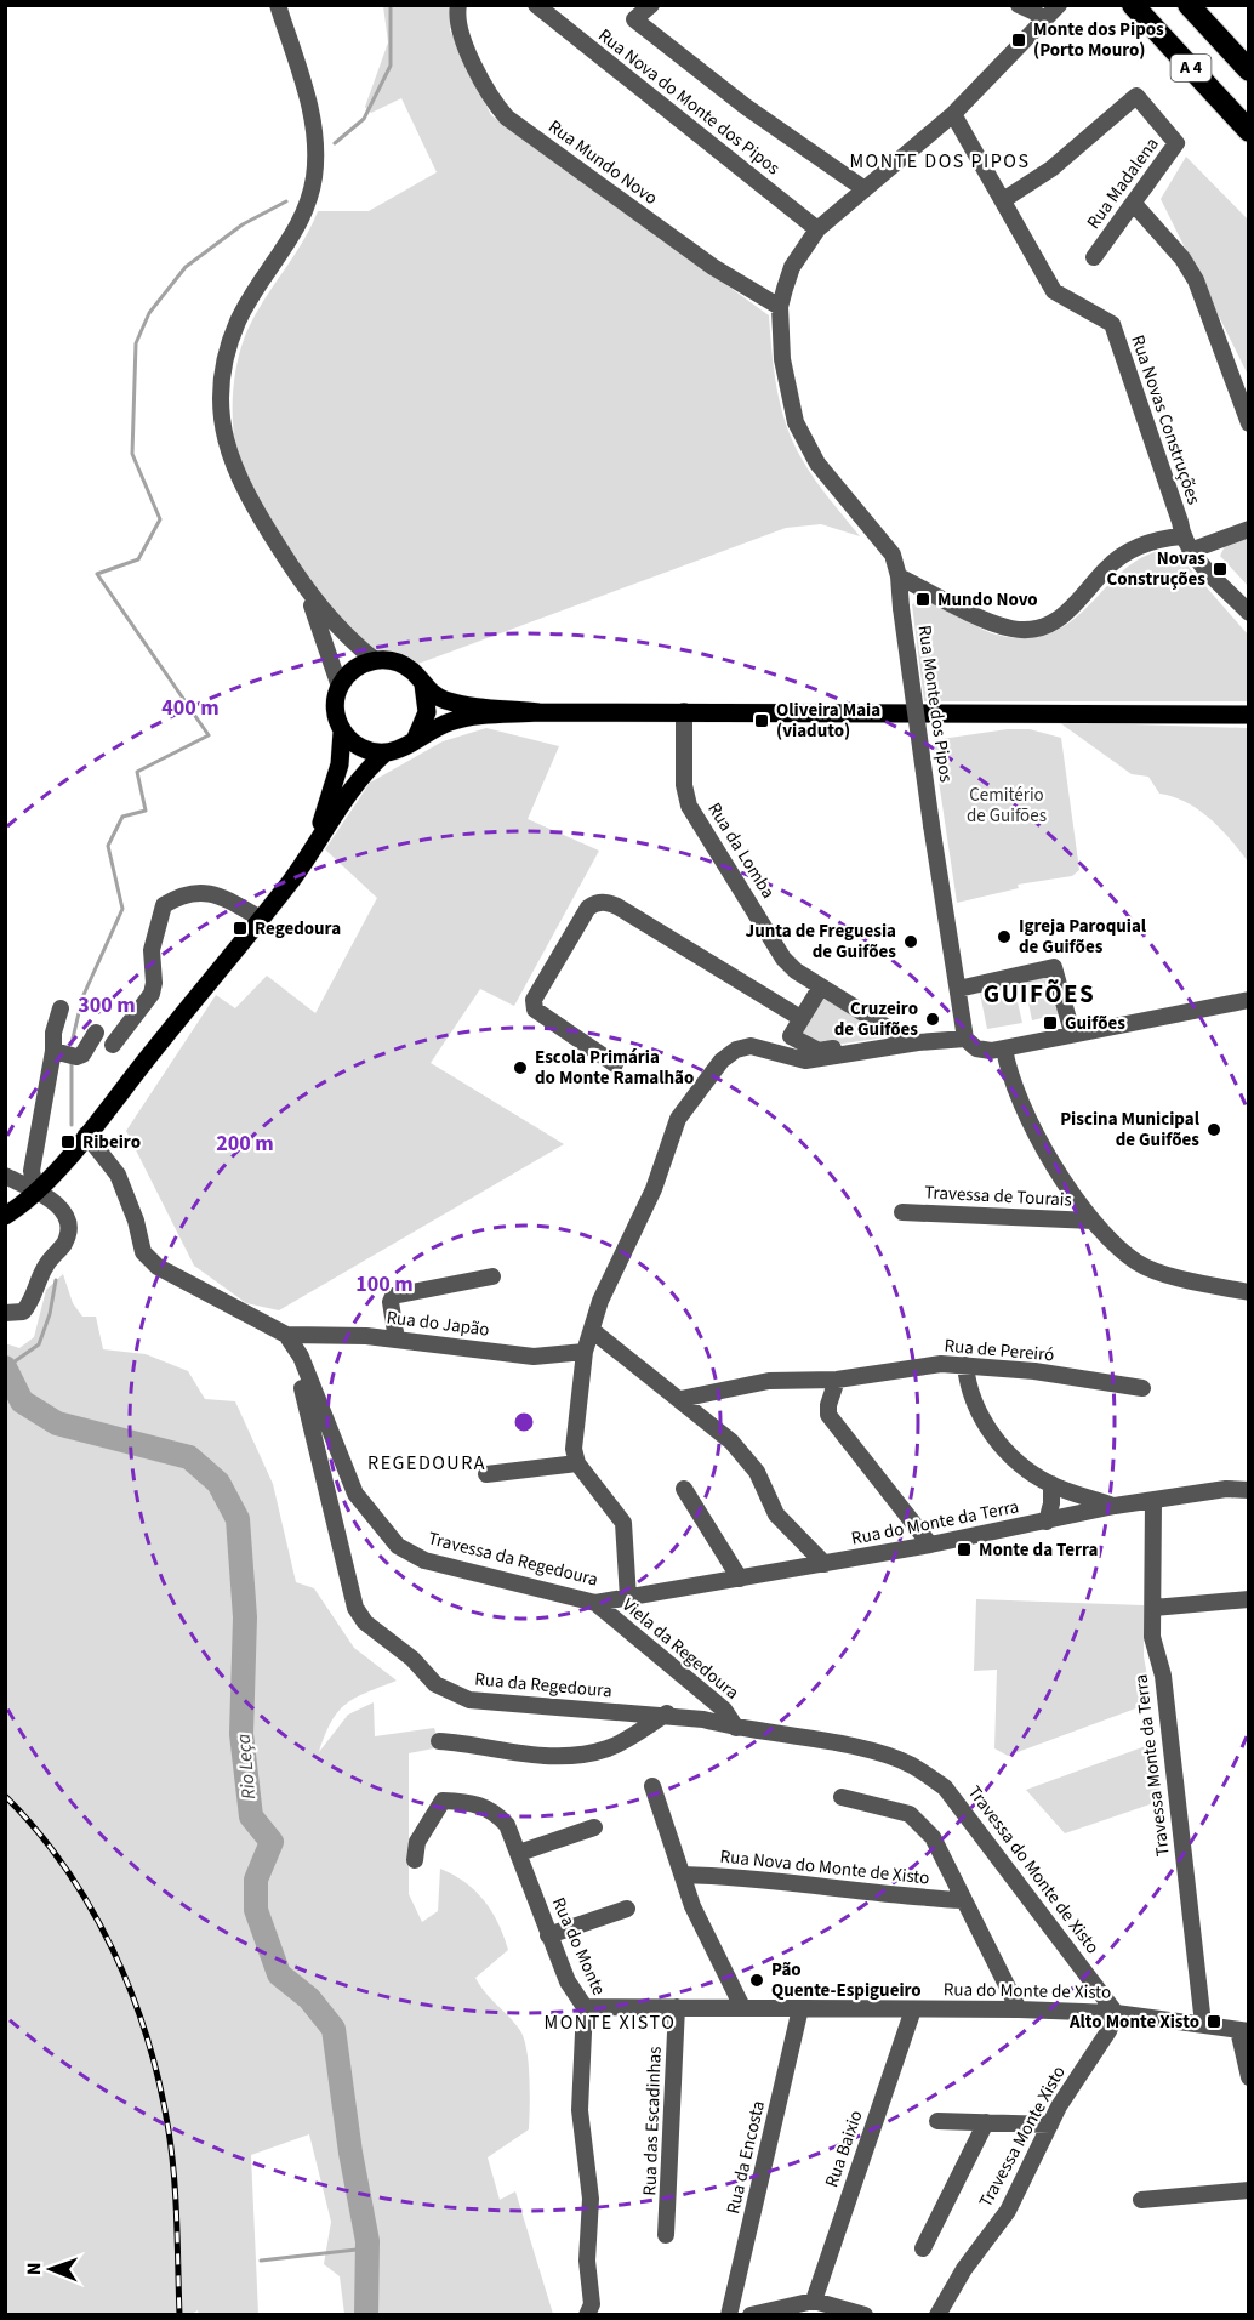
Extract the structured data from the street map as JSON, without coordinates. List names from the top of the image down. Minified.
{"streets":{"highway":["A 4"],"street":["Rua Nova do Monte dos Pipos","Rua Mundo Novo","Rua Madalena","Rua Novas Construções","Rua Monte dos Pipos","Rua da Lomba","Travessa de Tourais","Rua do Japão","Rua de Pereiró","Rua do Monte da Terra","Travessa da Regedoura","Viela da Regedoura","Rua da Regedoura","Travessa Monte da Terra","Rua Nova do Monte de Xisto","Travessa do Monte de Xisto","Rua do Monte","Rua do Monte de Xisto","Rua das Escadinhas","Travessa Monte Xisto","Rua Baixio","Rua da Encosta"]},"crossings":[["Rua Nova do Monte dos Pipos","Rua Monte dos Pipos"],["Rua Mundo Novo","Rua Monte dos Pipos"],["Rua Madalena","Rua Novas Construções"],["Rua Novas Construções","Rua Monte dos Pipos"],["Rua do Japão","Travessa da Regedoura"],["Rua do Japão","Rua da Regedoura"],["Rua do Monte da Terra","Travessa da Regedoura"],["Rua do Monte da Terra","Travessa Monte da Terra"],["Travessa da Regedoura","Viela da Regedoura"],["Travessa da Regedoura","Rua da Regedoura"],["Viela da Regedoura","Rua da Regedoura"],["Viela da Regedoura","Travessa do Monte de Xisto"],["Rua da Regedoura","Travessa do Monte de Xisto"],["Travessa Monte da Terra","Rua do Monte de Xisto"],["Travessa do Monte de Xisto","Rua do Monte de Xisto"],["Travessa do Monte de Xisto","Travessa Monte Xisto"],["Rua do Monte","Rua do Monte de Xisto"],["Rua do Monte de Xisto","Rua das Escadinhas"],["Rua do Monte de Xisto","Travessa Monte Xisto"],["Rua do Monte de Xisto","Rua Baixio"],["Rua do Monte de Xisto","Rua da Encosta"]],"districts":["MONTE DOS PIPOS","GUIFÕES","REGEDOURA","MONTE XISTO"],"water":["Rio Leça"],"parks":["Cemitério de Guifões"],"places":{"transit":["Monte dos Pipos (Porto Mouro)","Novas Construções","Mundo Novo","Oliveira Maia (viaduto)","Regedoura","Guifões","Ribeiro","Monte da Terra","Alto Monte Xisto"],"other":["Igreja Paroquial de Guifões","Junta de Freguesia de Guifões","Cruzeiro de Guifões","Escola Primária do Monte Ramalhão","Piscina Municipal de Guifões","Pão Quente-Espigueiro"]},"north":"left","rings":["400 m","300 m","200 m","100 m"]}
